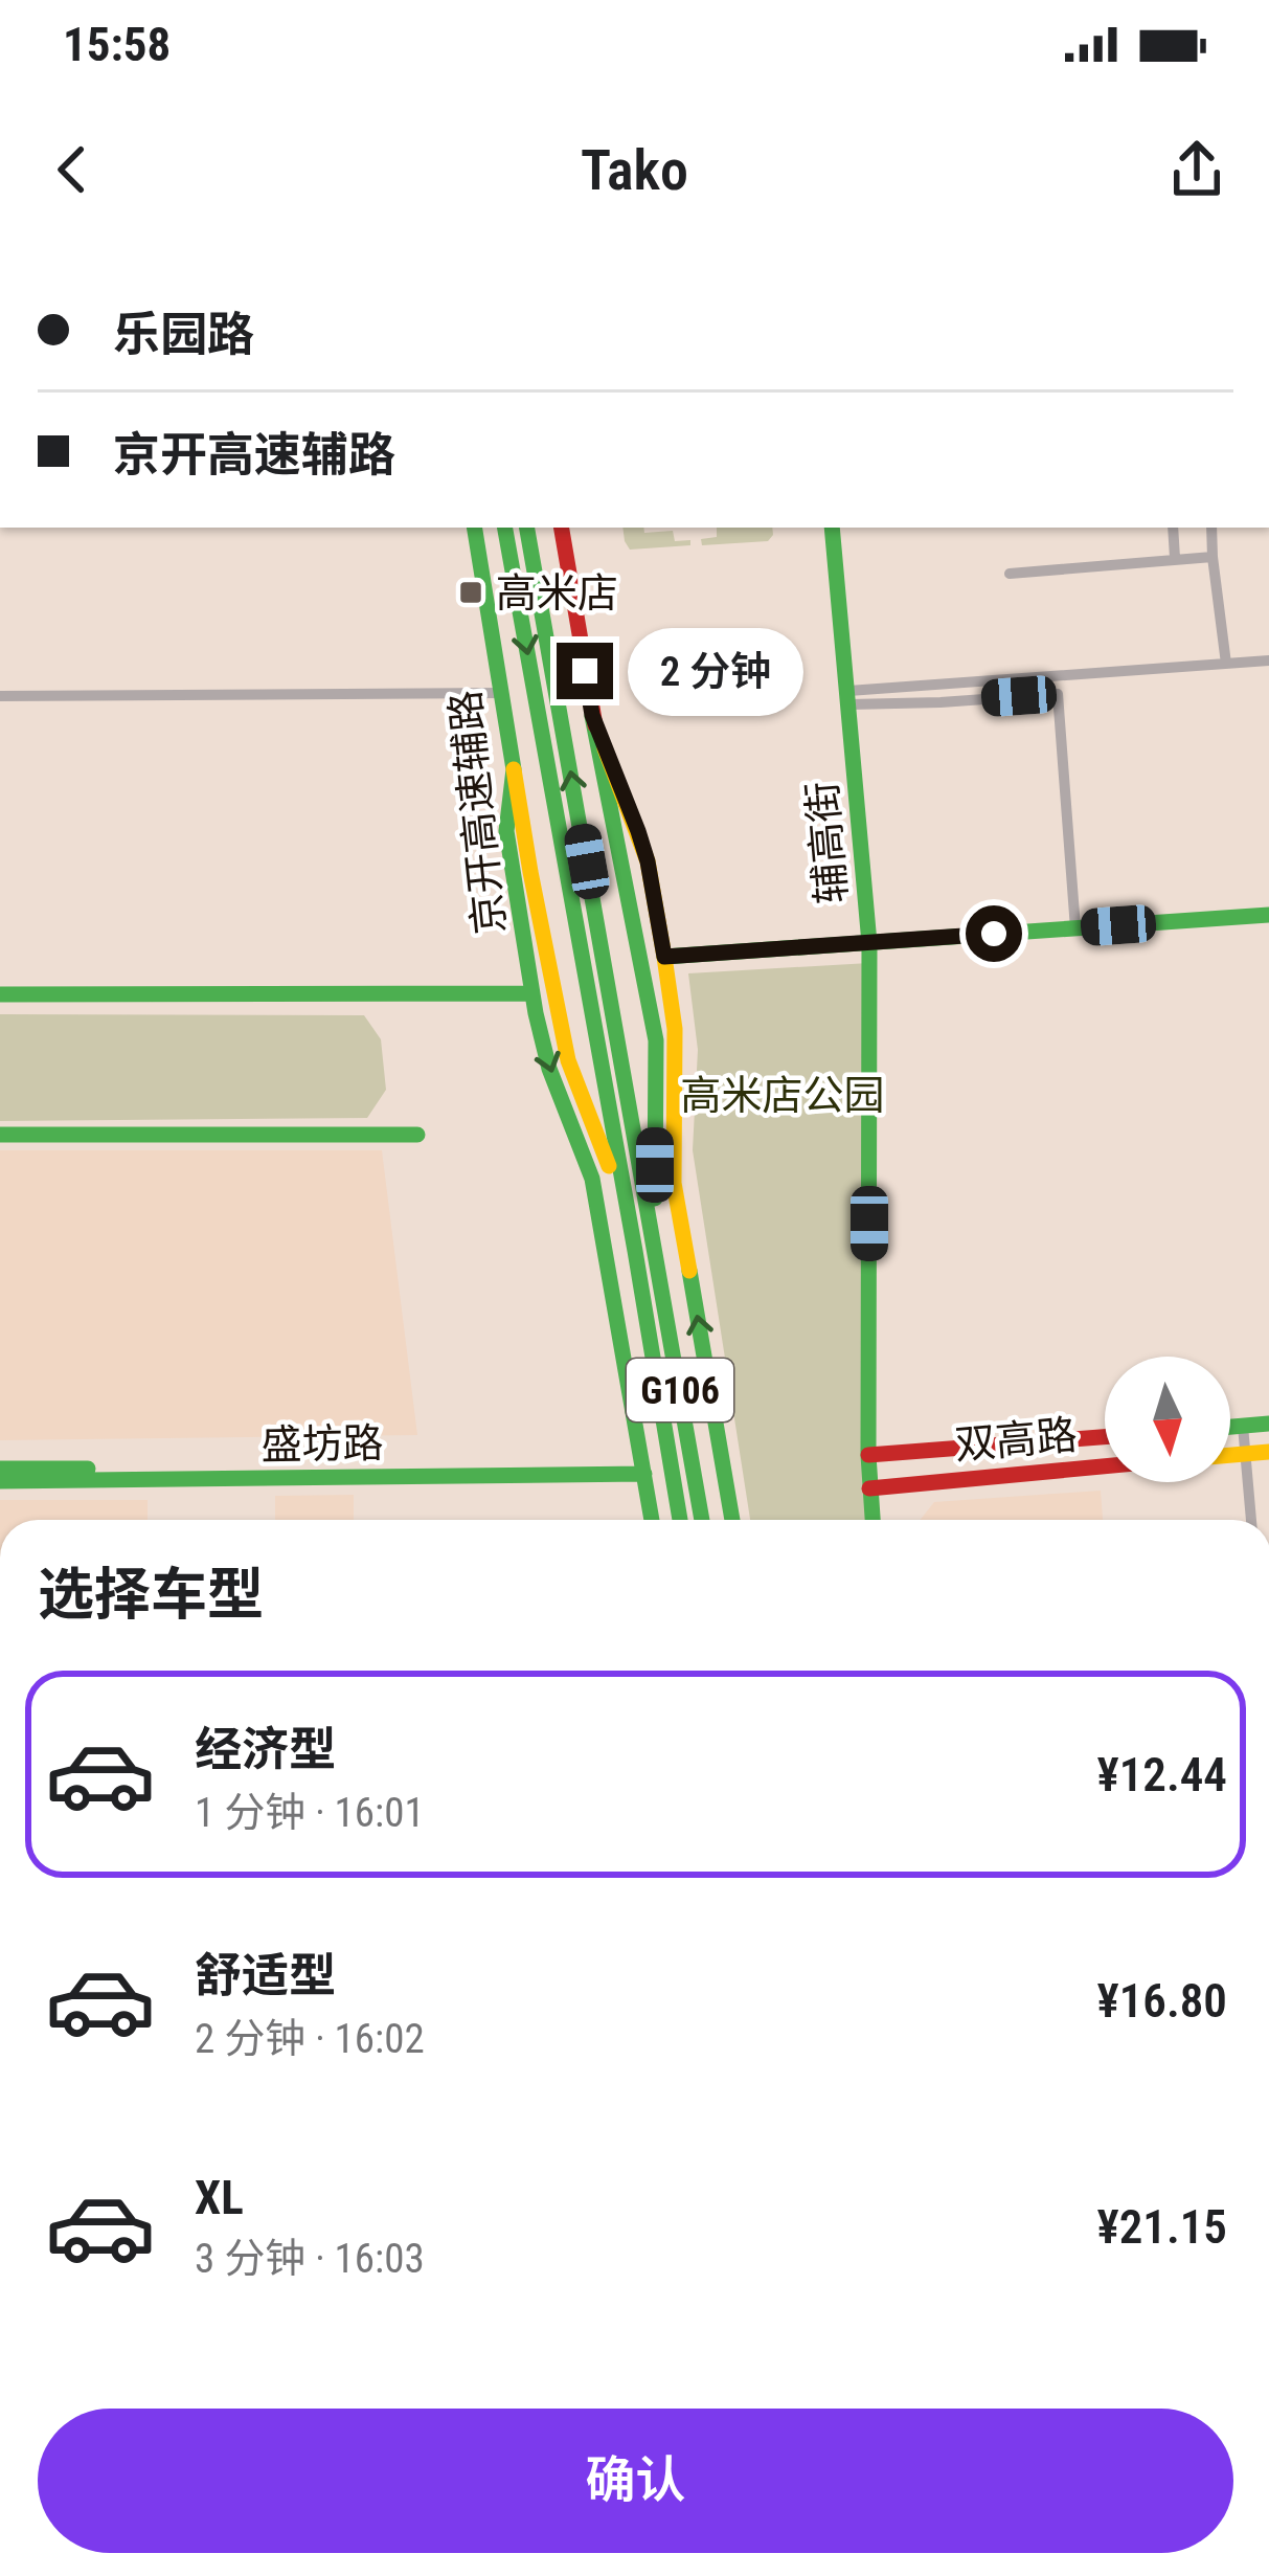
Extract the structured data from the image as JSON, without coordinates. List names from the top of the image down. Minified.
{"streets":{"main road":["京开高速辅路","辅高街","G106","双高路","盛坊路"]},"crossings":[["京开高速辅路","盛坊路"],["辅高街","双高路"]],"parks":["高米店公园"],"places":{"transit":["高米店"]},"north":"bottom","page":{"status":"15:58","header":"Tako","banner":["乐园路","京开高速辅路"],"bubble":"2 分钟","heading":"选择车型","list":[{"name":"经济型","note":"1 分钟 · 16:01","value":"¥12.44"},{"name":"舒适型","note":"2 分钟 · 16:02","value":"¥16.80"},{"name":"XL","note":"3 分钟 · 16:03","value":"¥21.15"}],"buttons":"确认"}}
